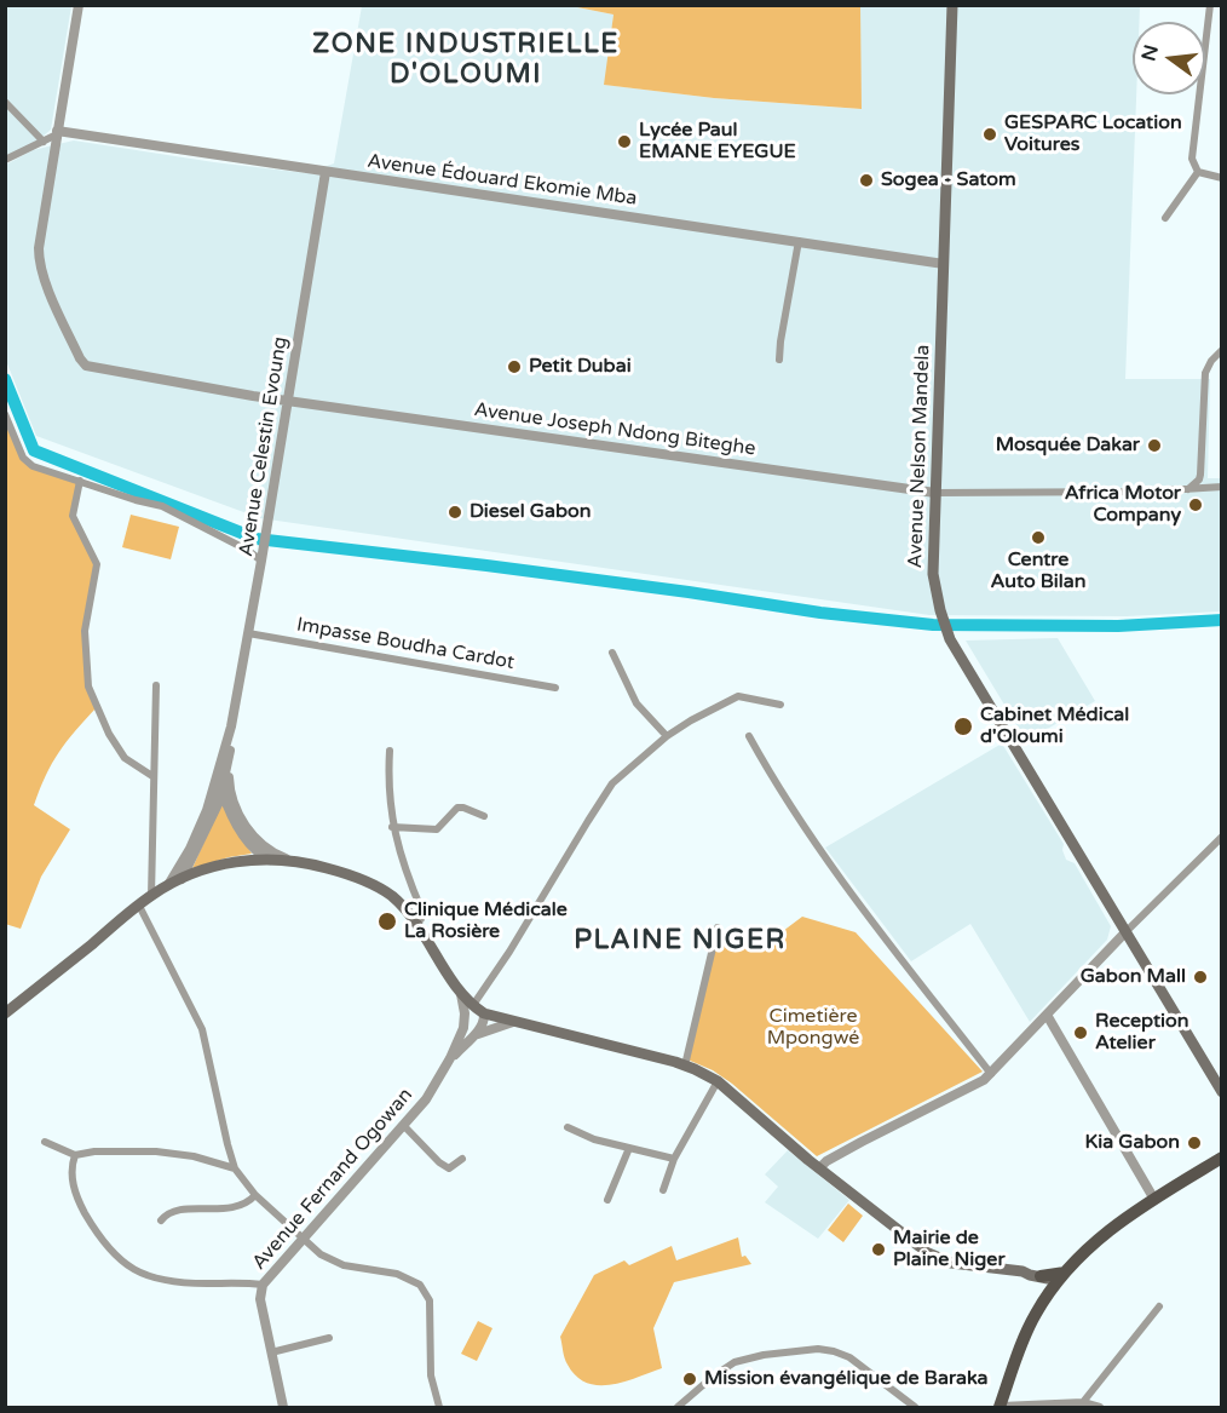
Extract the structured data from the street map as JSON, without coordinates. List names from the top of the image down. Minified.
{"streets":{"main road":["Avenue Nelson Mandela"],"street":["Avenue Édouard Ekomie Mba","Avenue Joseph Ndong Biteghe","Avenue Celestin Evoung","Impasse Boudha Cardot","Avenue Fernand Ogowan"]},"crossings":[["Avenue Édouard Ekomie Mba","Avenue Joseph Ndong Biteghe"],["Avenue Édouard Ekomie Mba","Avenue Celestin Evoung"],["Avenue Édouard Ekomie Mba","Avenue Nelson Mandela"],["Avenue Joseph Ndong Biteghe","Avenue Celestin Evoung"],["Avenue Joseph Ndong Biteghe","Avenue Nelson Mandela"],["Avenue Celestin Evoung","Impasse Boudha Cardot"]],"districts":["ZONE INDUSTRIELLE D'OLOUMI","PLAINE NIGER"],"parks":["Cimetière Mpongwé"],"places":["GESPARC Location Voitures","Lycée Paul EMANE EYEGUE","Sogea - Satom","Petit Dubai","Mosquée Dakar","Africa Motor Company","Diesel Gabon","Centre Auto Bilan","Cabinet Médical d'Oloumi","Clinique Médicale La Rosière","Gabon Mall","Reception Atelier","Kia Gabon","Mairie de Plaine Niger","Mission évangélique de Baraka"],"north":"left"}
